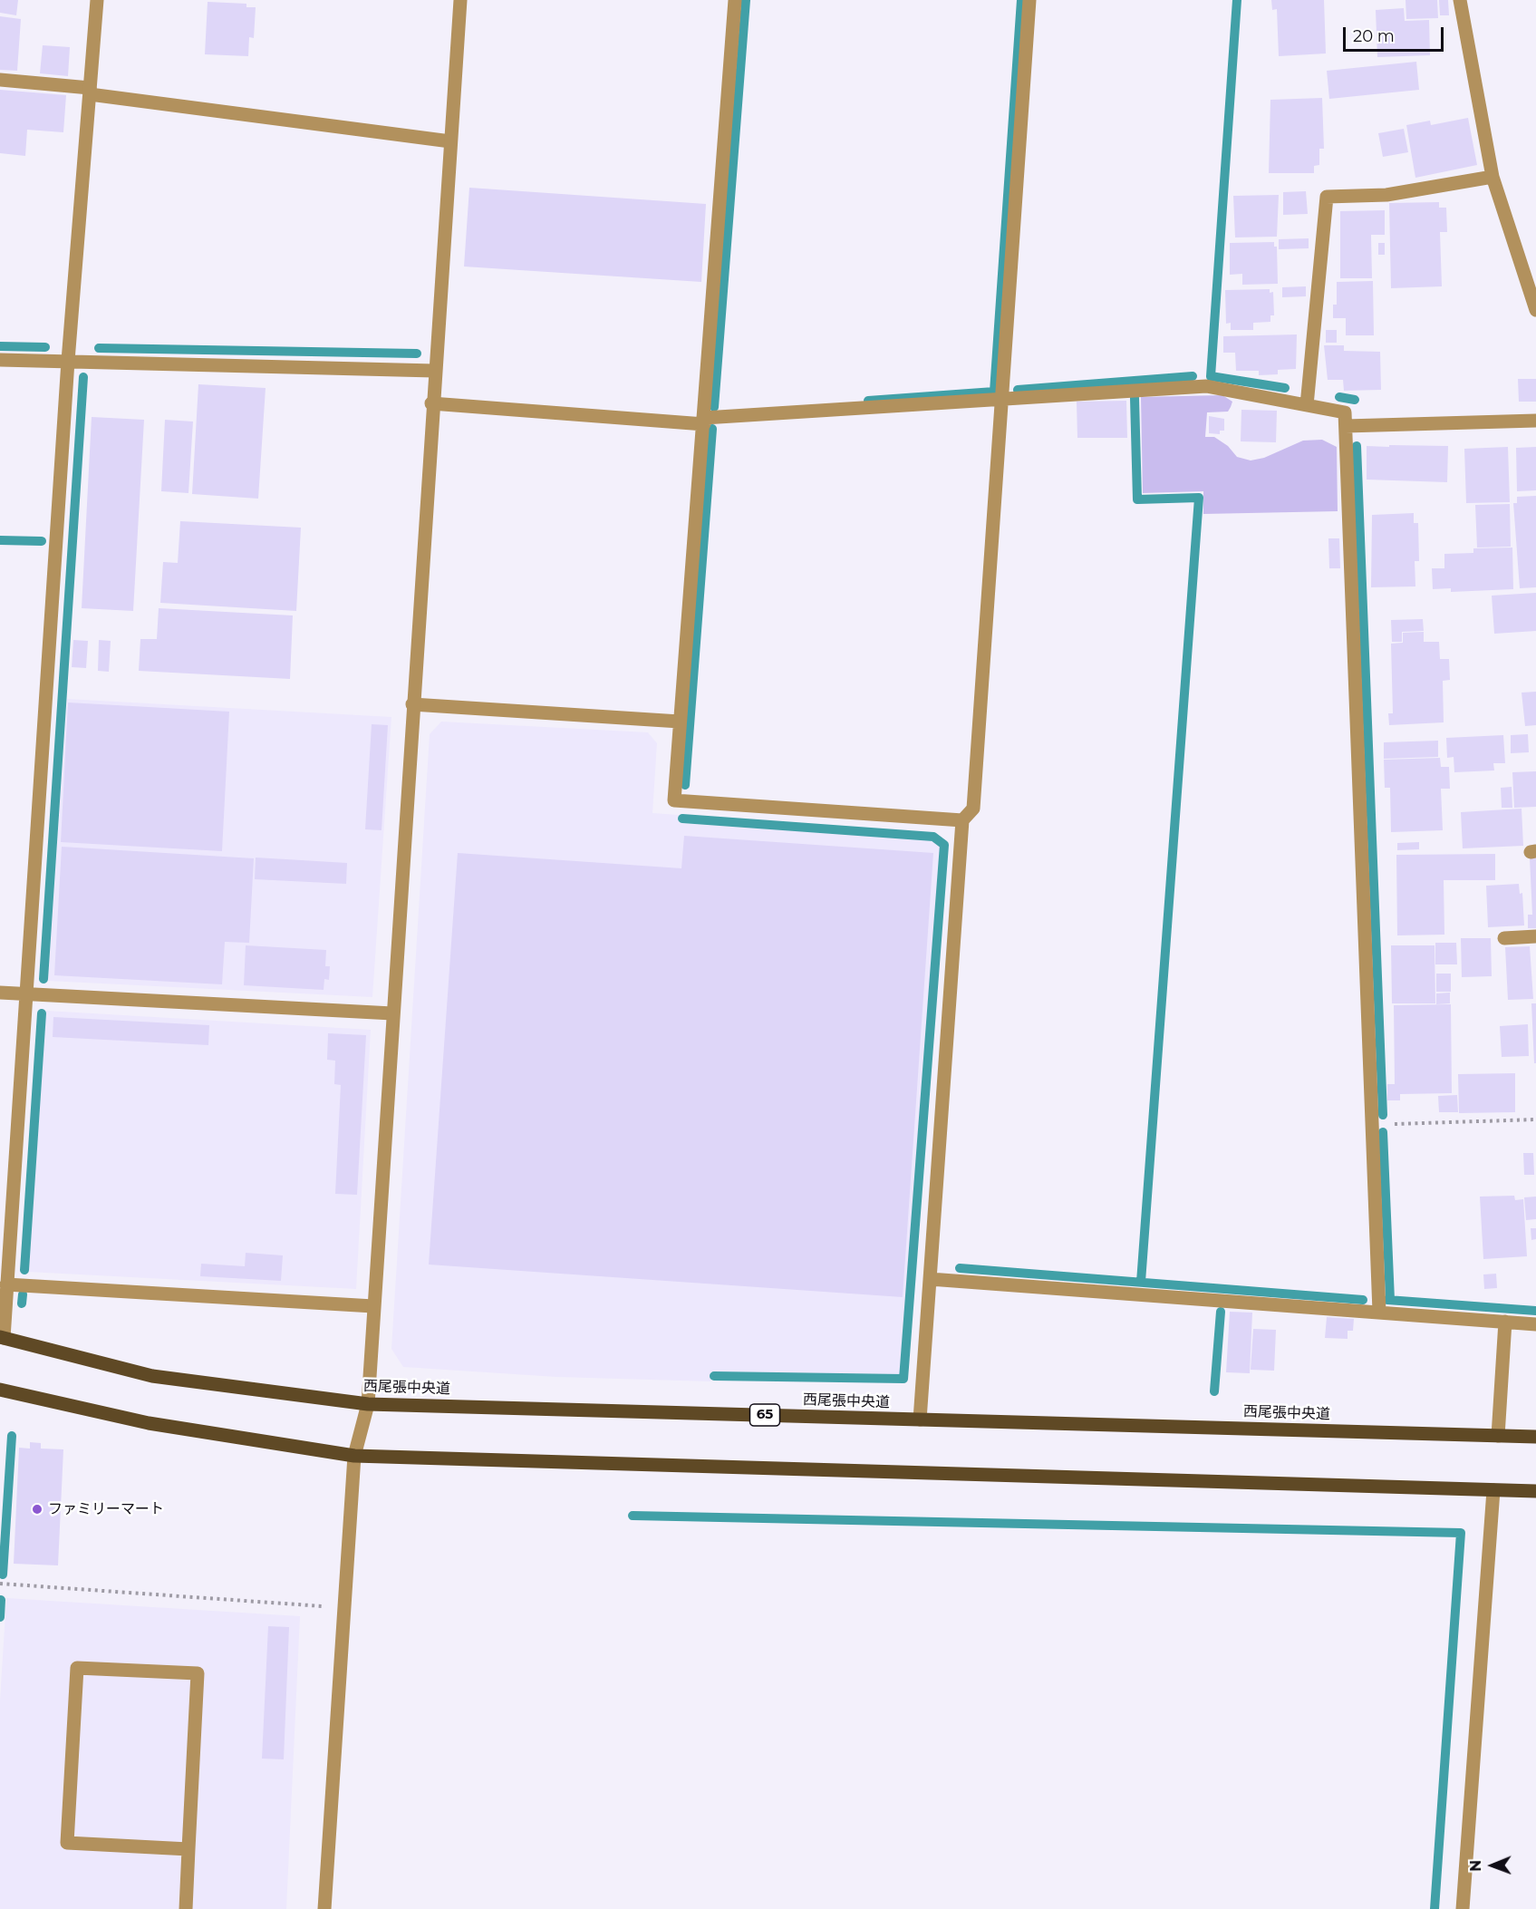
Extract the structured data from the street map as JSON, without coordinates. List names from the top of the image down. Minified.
{"streets":{"main road":["西尾張中央道","65"]},"places":["ファミリーマート"],"scale_bar":"20 m","north":"left"}
